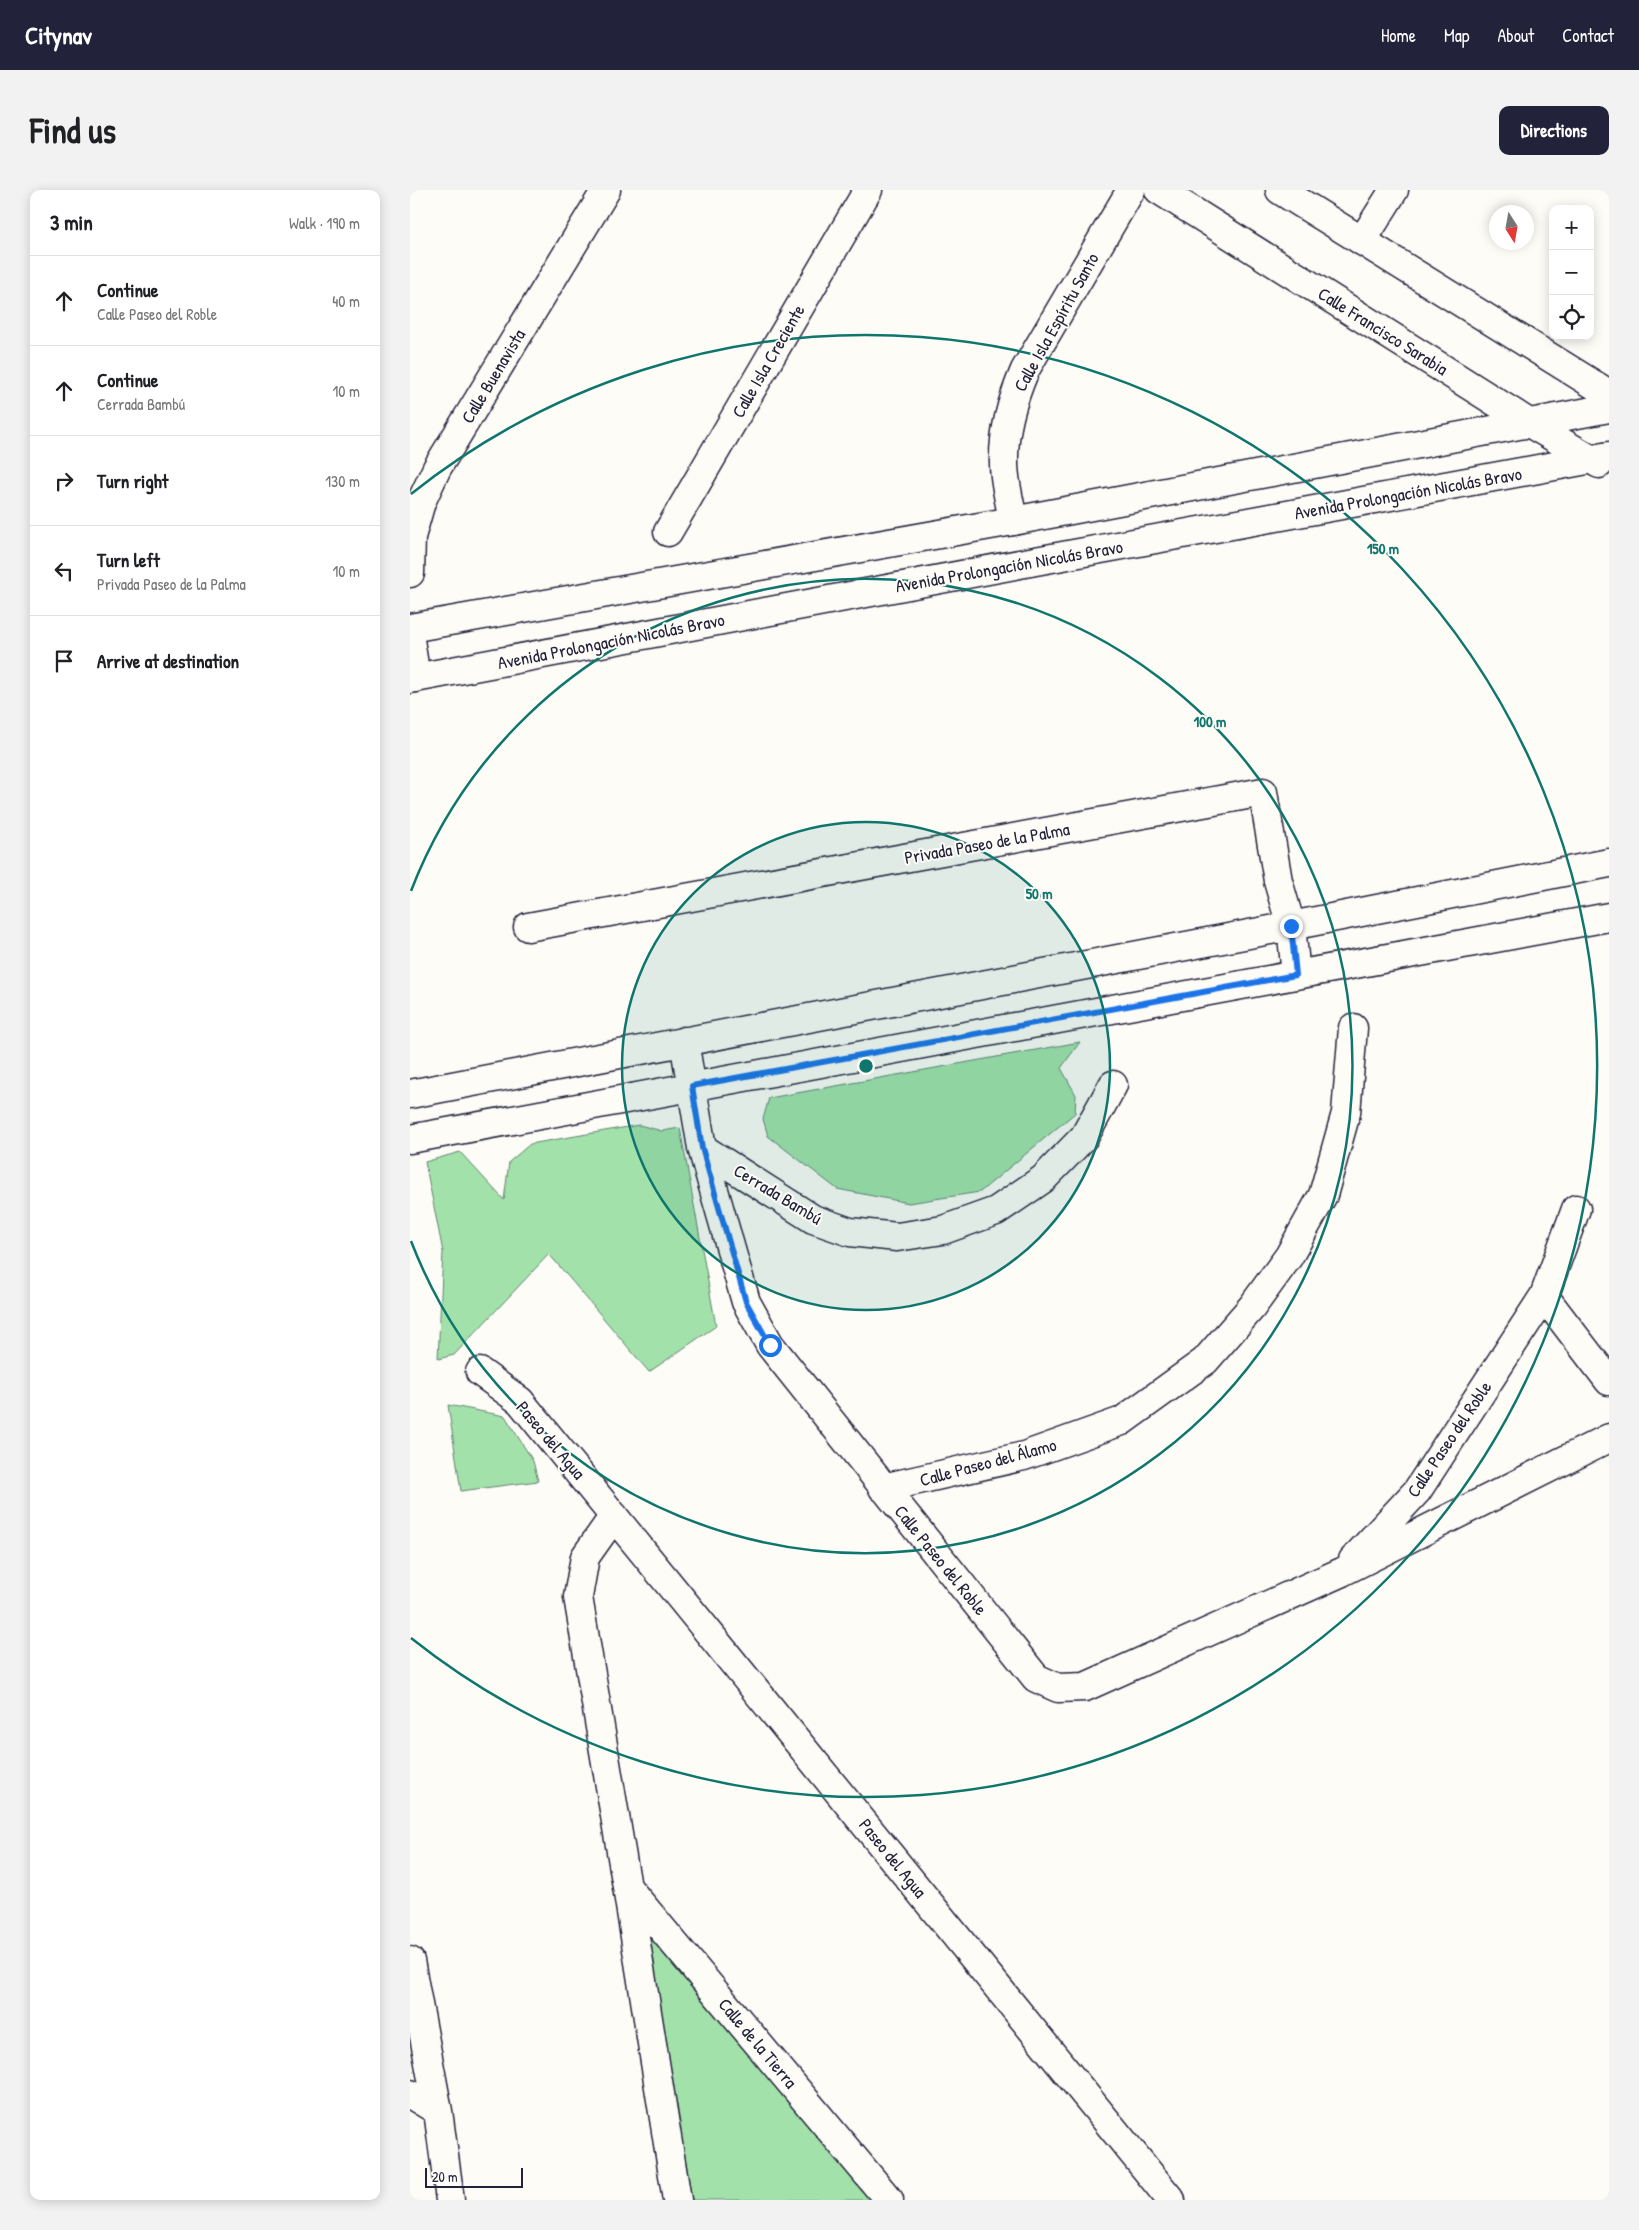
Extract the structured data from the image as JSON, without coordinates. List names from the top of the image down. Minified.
{"streets":{"street":["Calle Isla Espíritu Santo","Calle Francisco Sarabia","Calle Isla Creciente","Calle Buenavista","Avenida Prolongación Nicolás Bravo","Privada Paseo de la Palma","Cerrada Bambú","Calle Paseo del Roble","Paseo del Agua","Calle Paseo del Álamo","Calle de la Tierra"]},"crossings":[["Calle Francisco Sarabia","Avenida Prolongación Nicolás Bravo"],["Cerrada Bambú","Calle Paseo del Roble"],["Calle Paseo del Roble","Calle Paseo del Álamo"]],"scale_bar":"20 m","north":"bottom","page":{"header":"Citynav","nav":["Home","Map","About","Contact"],"buttons":"Directions","title":"Find us","heading":["3 min","Walk · 190 m"],"map_buttons":["+","−"],"list":[["Continue","Calle Paseo del Roble","40 m"],["Continue","Cerrada Bambú","10 m"],["Turn right","130 m"],["Turn left","Privada Paseo de la Palma","10 m"],"Arrive at destination"],"scale":"20 m"},"rings":["150 m","100 m","50 m"]}
